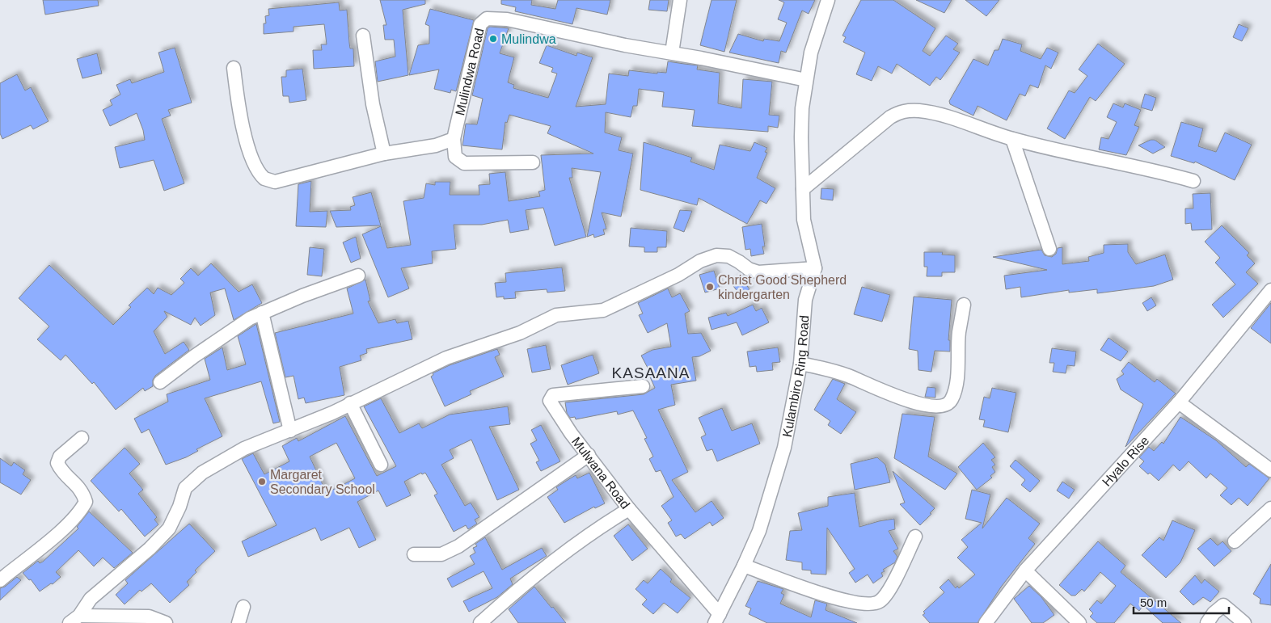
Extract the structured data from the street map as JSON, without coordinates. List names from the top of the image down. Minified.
{"streets":{"street":["Mulindwa Road","Kulambiro Ring Road","Hyalo Rise","Mulwana Road"]},"crossings":[["Mulindwa Road","Kulambiro Ring Road"],["Kulambiro Ring Road","Mulwana Road"]],"districts":["KASAANA"],"places":["Mulindwa","Christ Good Shepherd kindergarten","Margaret Secondary School"],"scale_bar":"50 m"}
